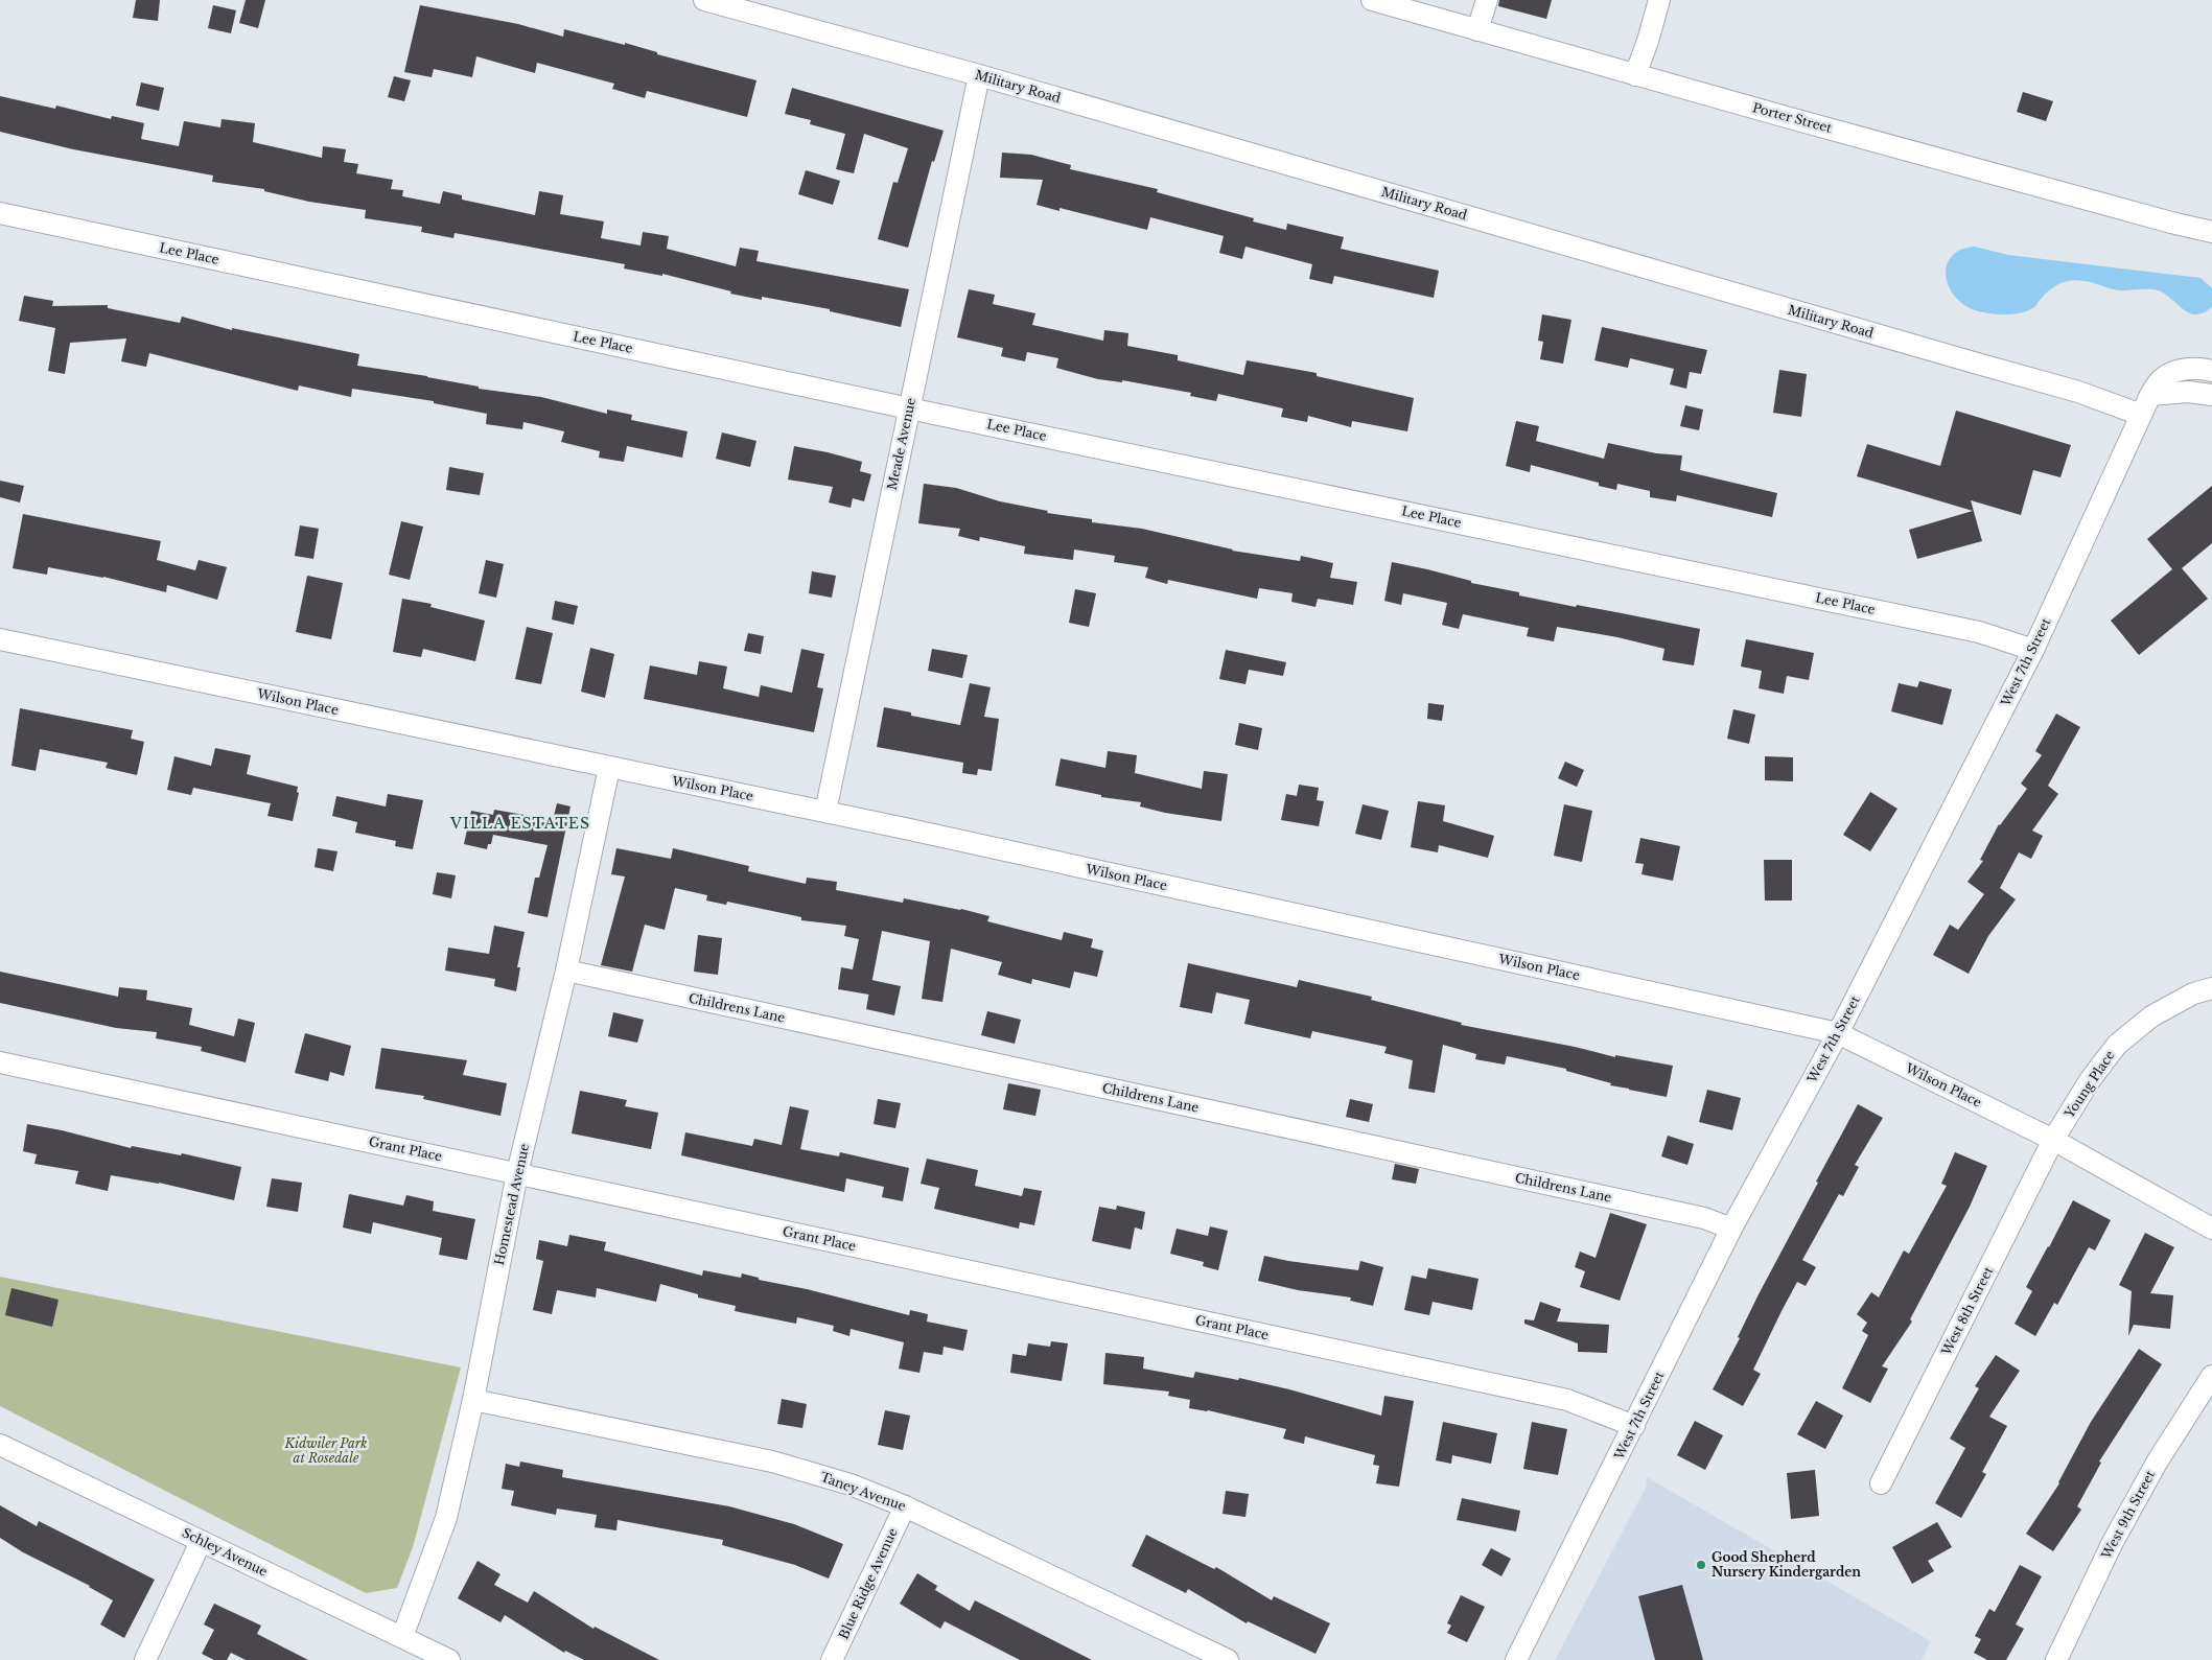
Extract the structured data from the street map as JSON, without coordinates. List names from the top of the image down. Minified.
{"streets":{"street":["Military Road","Porter Street","Lee Place","Meade Avenue","West 7th Street","Wilson Place","Childrens Lane","Young Place","Grant Place","Homestead Avenue","West 8th Street","Taney Avenue","West 9th Street","Schley Avenue","Blue Ridge Avenue"]},"crossings":[["Military Road","Meade Avenue"],["Military Road","West 7th Street"],["Lee Place","Meade Avenue"],["Lee Place","West 7th Street"],["Meade Avenue","Wilson Place"],["West 7th Street","Wilson Place"],["West 7th Street","Childrens Lane"],["West 7th Street","Grant Place"],["Wilson Place","Young Place"],["Wilson Place","Homestead Avenue"],["Wilson Place","West 8th Street"],["Childrens Lane","Homestead Avenue"],["Young Place","West 8th Street"],["Grant Place","Homestead Avenue"],["Homestead Avenue","Taney Avenue"],["Homestead Avenue","Schley Avenue"],["Taney Avenue","Blue Ridge Avenue"]],"districts":["VILLA ESTATES"],"parks":["Kidwiler Park at Rosedale"],"places":["Good Shepherd Nursery Kindergarden"]}
